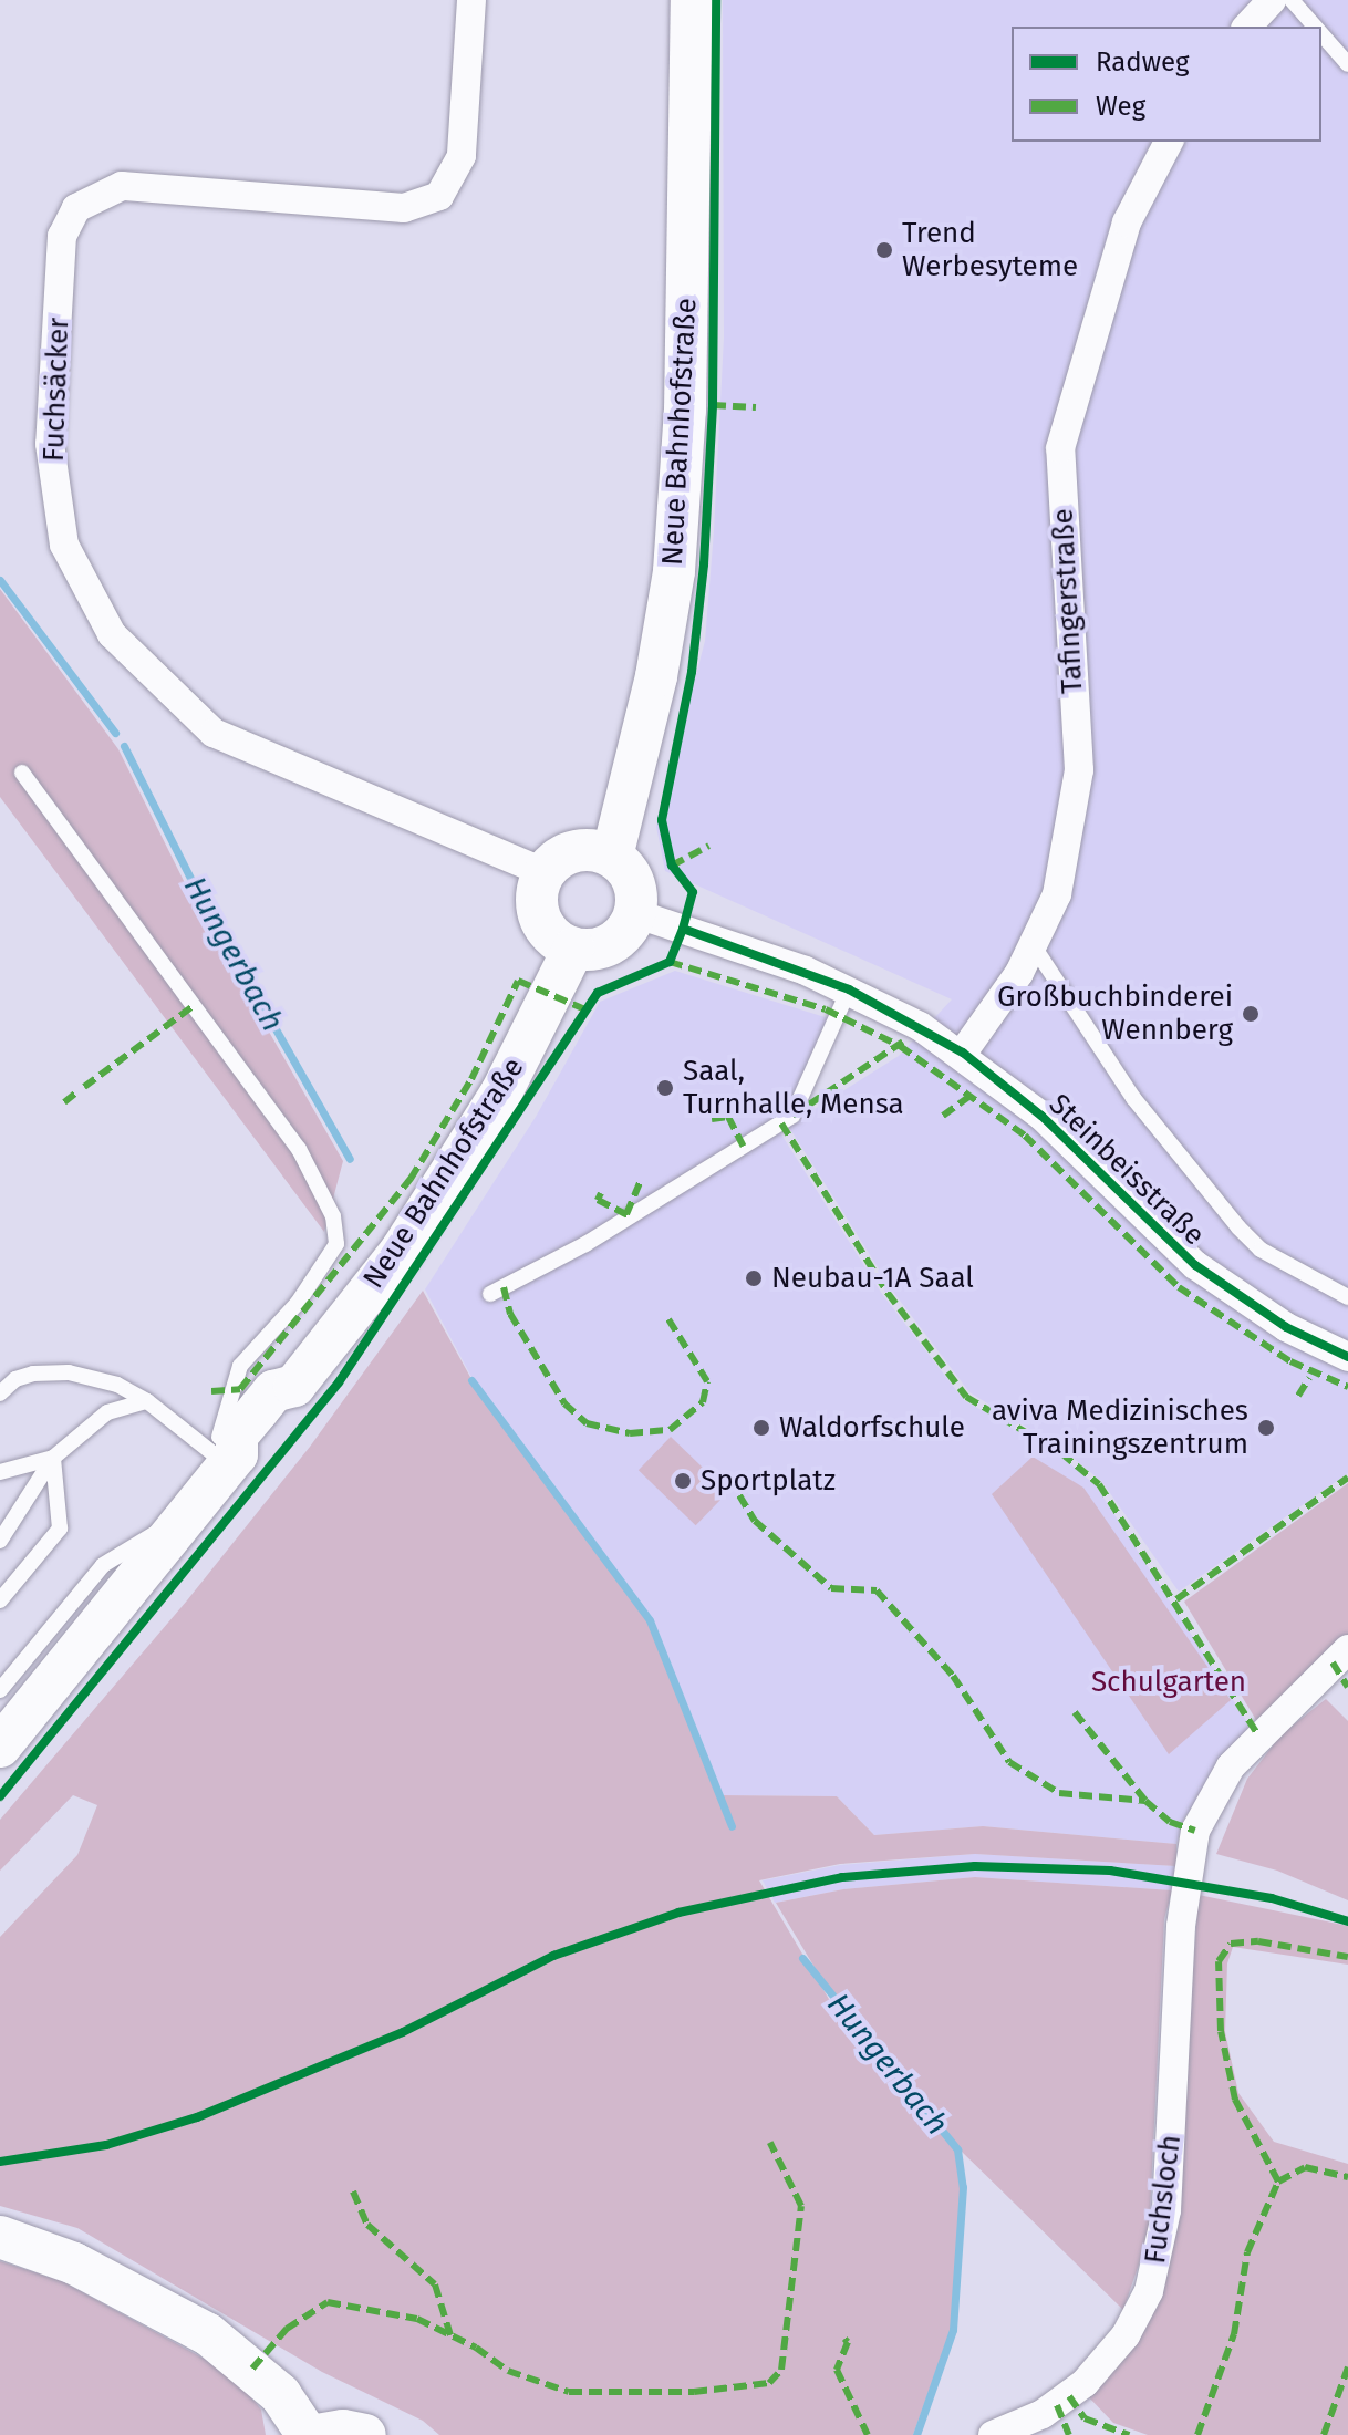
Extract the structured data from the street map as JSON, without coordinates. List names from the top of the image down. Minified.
{"streets":{"main road":["Neue Bahnhofstraße"],"street":["Fuchsäcker","Tafingerstraße","Steinbeisstraße","Fuchsloch"]},"crossings":[["Fuchsäcker","Neue Bahnhofstraße"],["Fuchsäcker","Steinbeisstraße"],["Neue Bahnhofstraße","Steinbeisstraße"],["Tafingerstraße","Steinbeisstraße"]],"water":["Hungerbach"],"parks":["Schulgarten"],"places":["Trend Werbesyteme","Großbuchbinderei Wennberg","Saal, Turnhalle, Mensa","Neubau-1A Saal","Waldorfschule","aviva Medizinisches Trainingszentrum","Sportplatz"],"legend":["Radweg","Weg"]}
